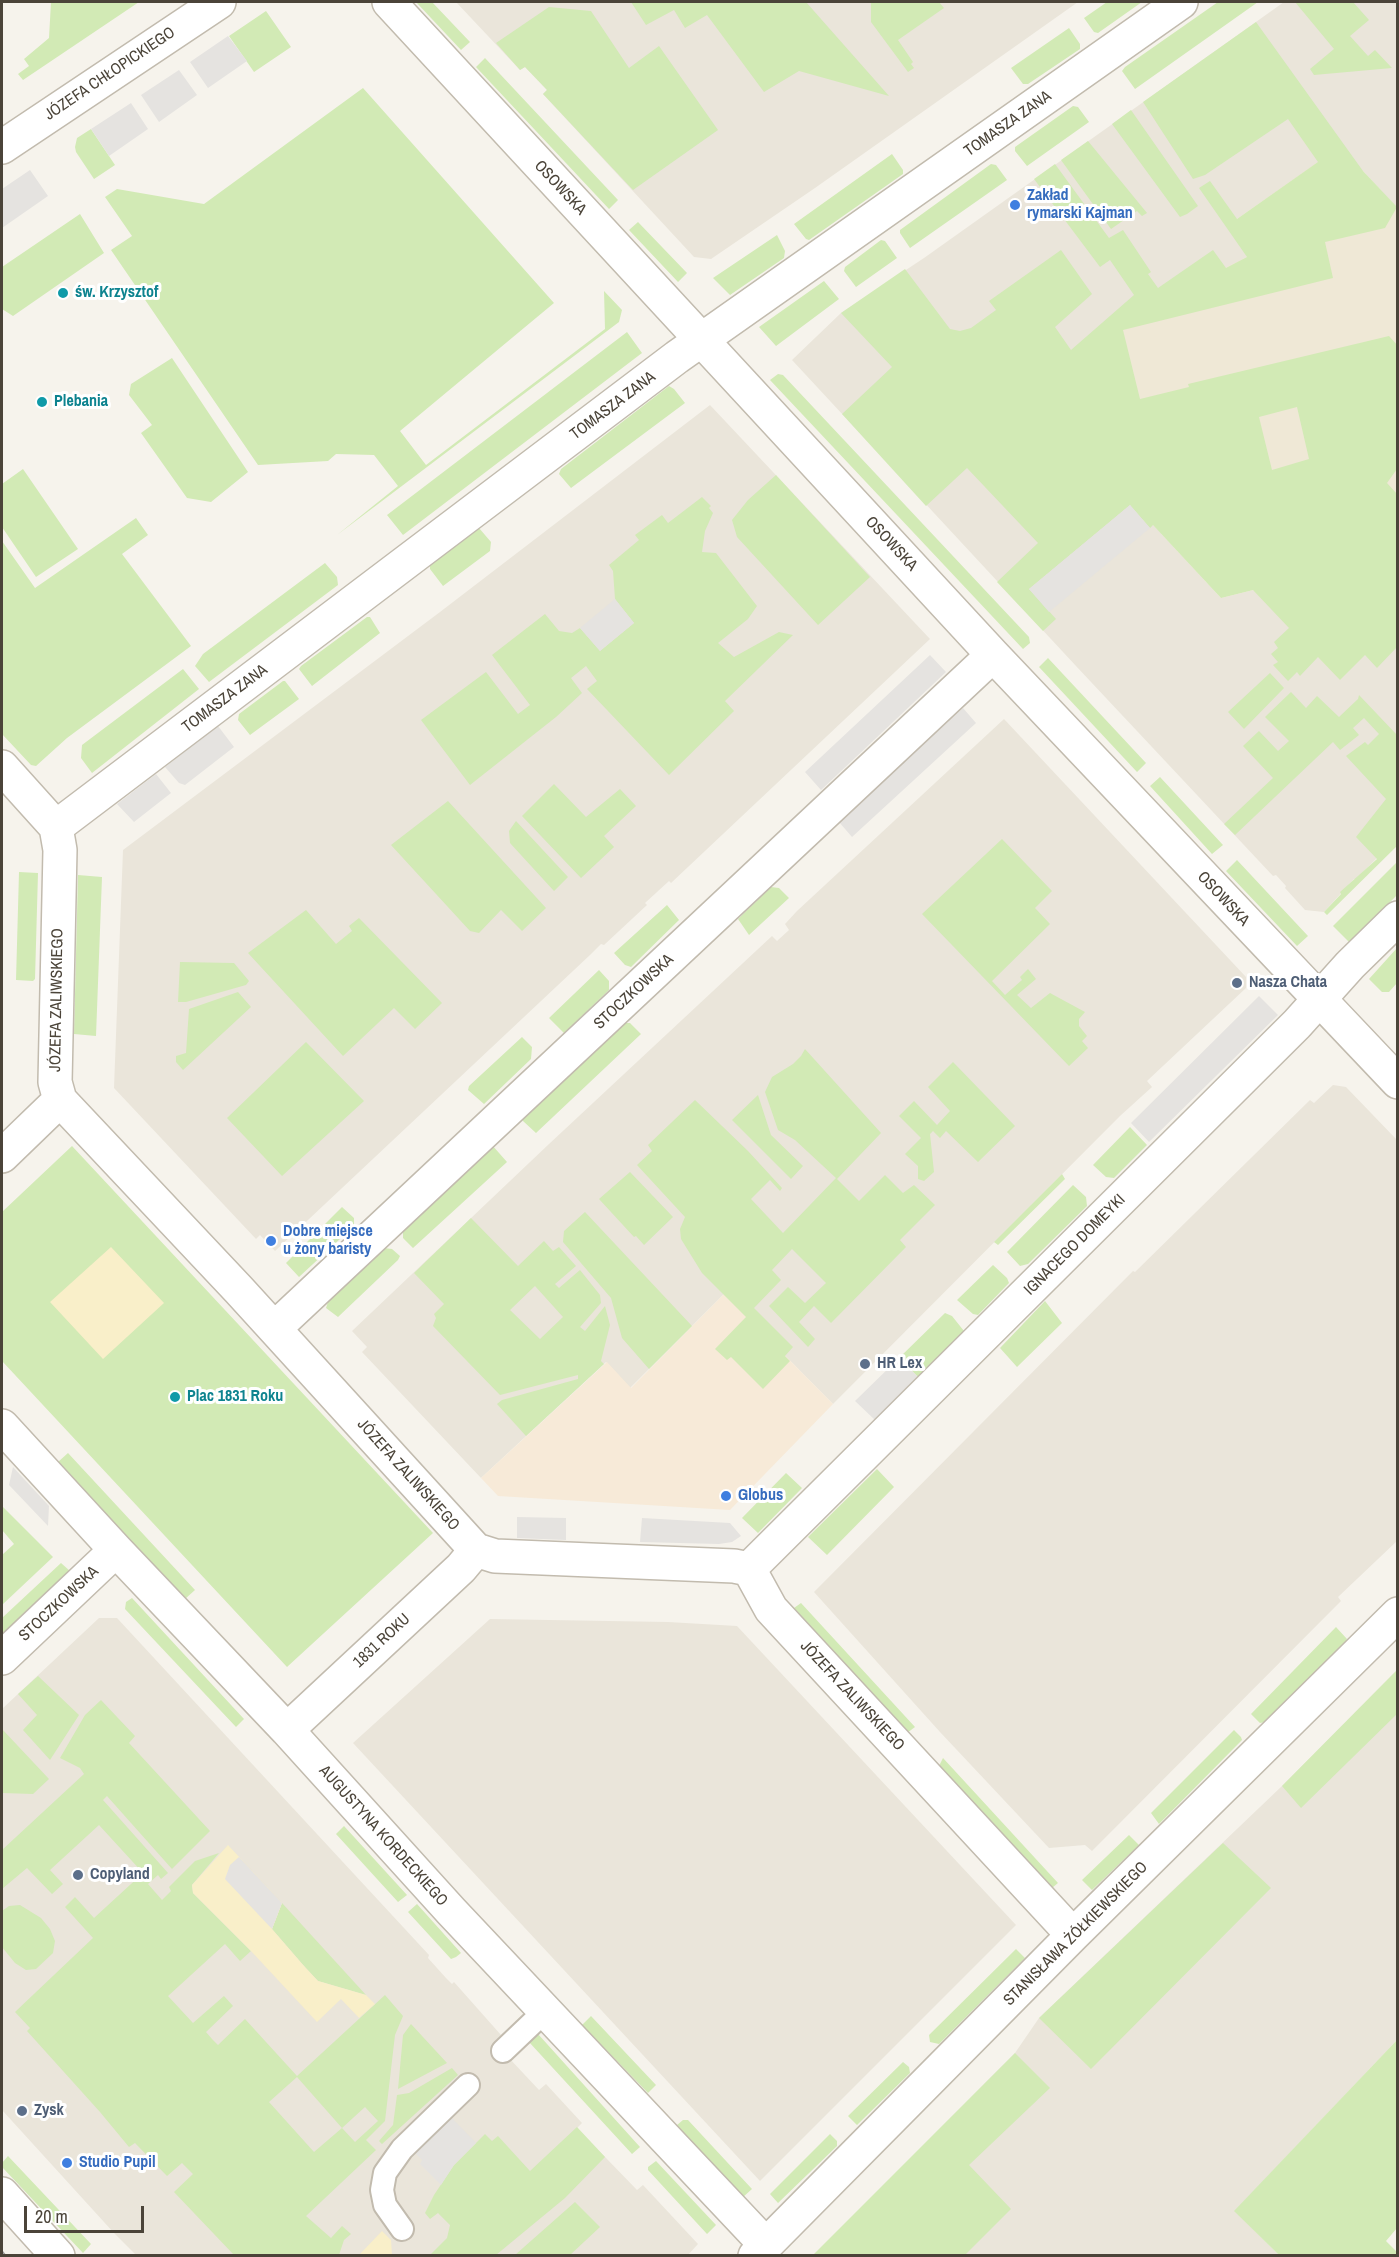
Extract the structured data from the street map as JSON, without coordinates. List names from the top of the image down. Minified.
{"streets":{"street":["JÓZEFA CHŁOPICKIEGO","TOMASZA ZANA","OSOWSKA","STOCZKOWSKA","JÓZEFA ZALIWSKIEGO","IGNACEGO DOMEYKI","1831 ROKU","AUGUSTYNA KORDECKIEGO","STANISŁAWA ŻÓŁKIEWSKIEGO"]},"crossings":[["TOMASZA ZANA","OSOWSKA"],["TOMASZA ZANA","JÓZEFA ZALIWSKIEGO"],["OSOWSKA","STOCZKOWSKA"],["OSOWSKA","IGNACEGO DOMEYKI"],["STOCZKOWSKA","JÓZEFA ZALIWSKIEGO"],["STOCZKOWSKA","AUGUSTYNA KORDECKIEGO"],["JÓZEFA ZALIWSKIEGO","IGNACEGO DOMEYKI"],["JÓZEFA ZALIWSKIEGO","1831 ROKU"],["JÓZEFA ZALIWSKIEGO","STANISŁAWA ŻÓŁKIEWSKIEGO"],["1831 ROKU","AUGUSTYNA KORDECKIEGO"],["AUGUSTYNA KORDECKIEGO","STANISŁAWA ŻÓŁKIEWSKIEGO"]],"places":["Zakład rymarski Kajman","św. Krzysztof","Plebania","Nasza Chata","Dobre miejsce u żony baristy","HR Lex","Plac 1831 Roku","Globus","Copyland","Zysk","Studio Pupil"],"scale_bar":"20 m"}
